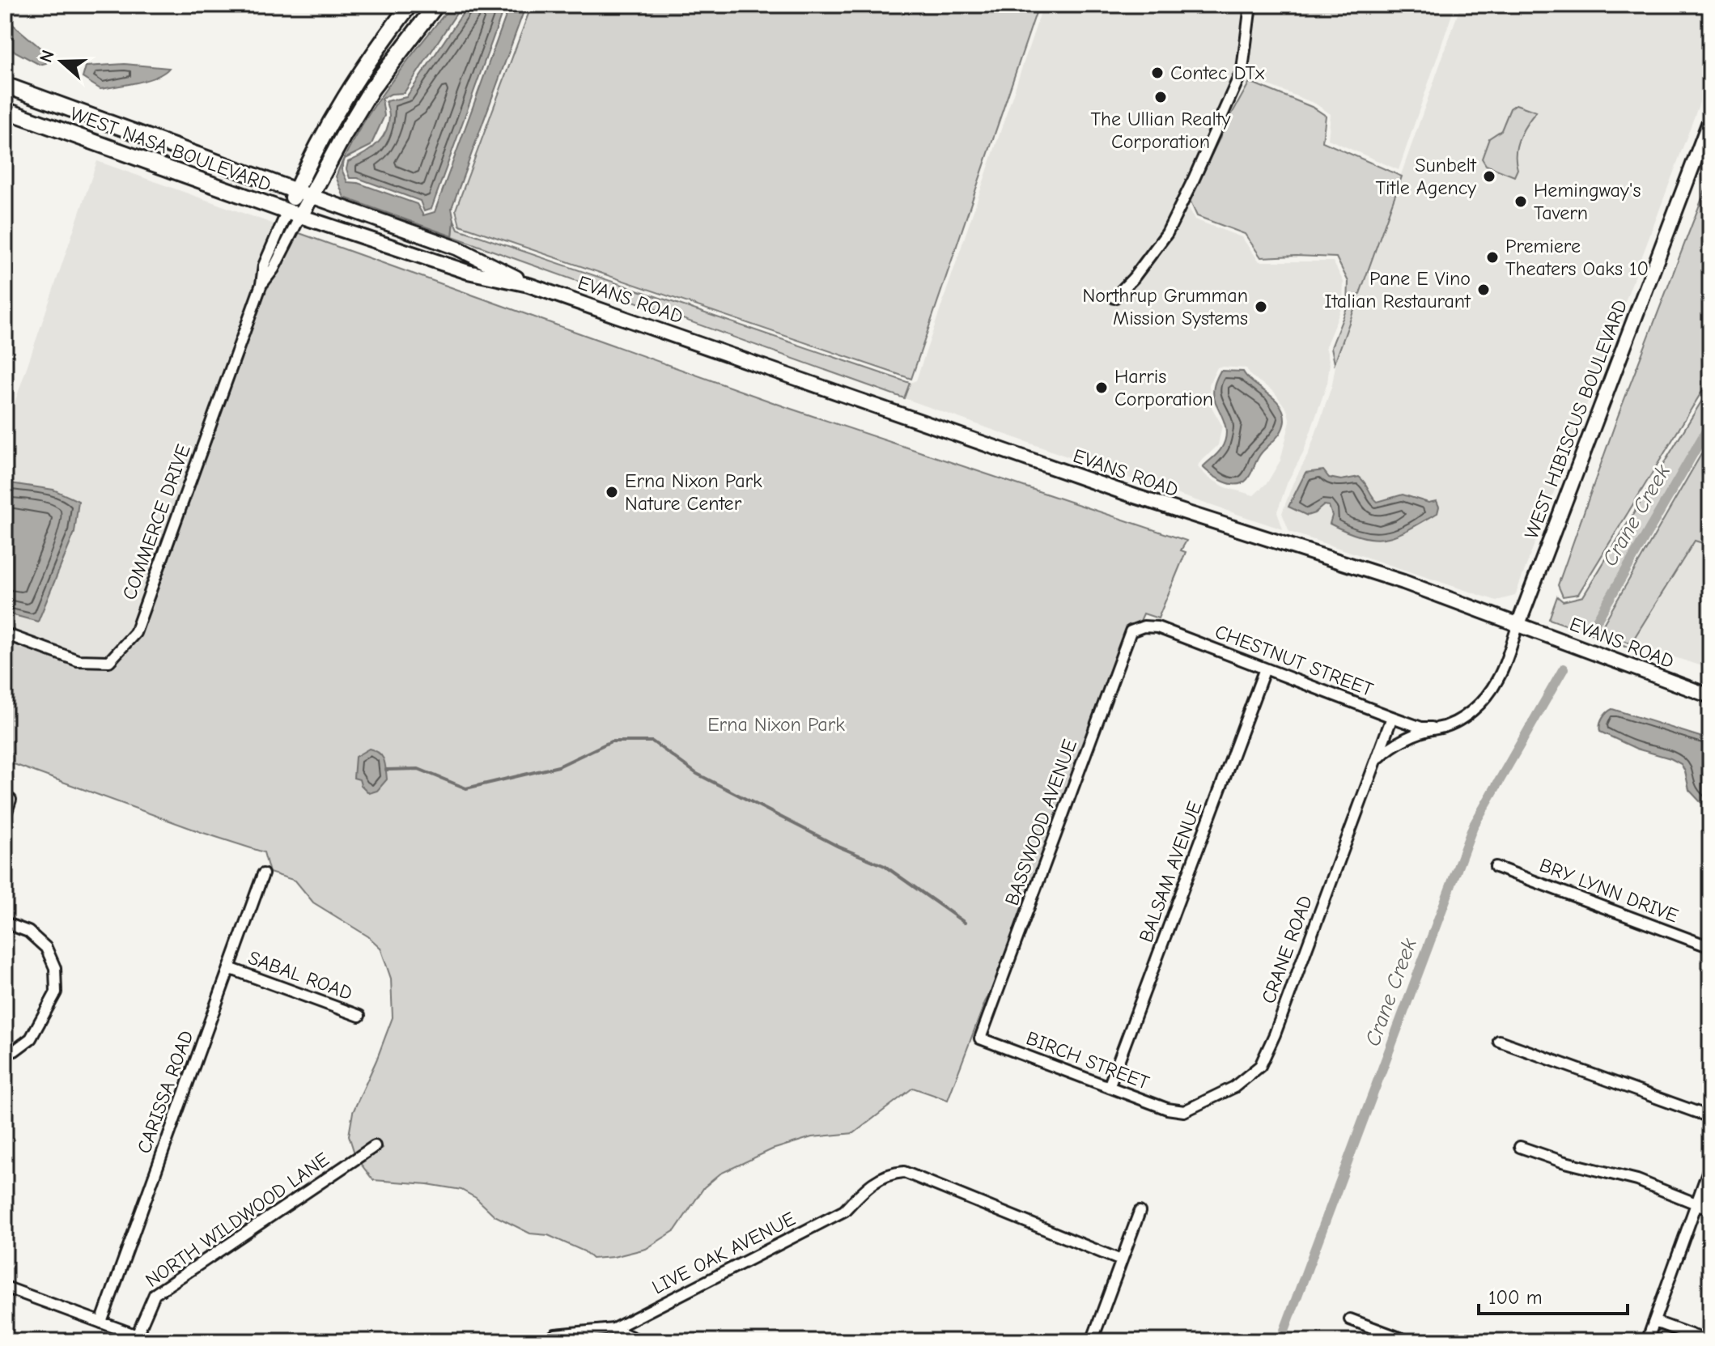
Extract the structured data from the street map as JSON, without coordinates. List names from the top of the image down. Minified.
{"streets":{"main road":["WEST NASA BOULEVARD"],"street":["EVANS ROAD","WEST HIBISCUS BOULEVARD","COMMERCE DRIVE","CHESTNUT STREET","BASSWOOD AVENUE","BALSAM AVENUE","BRY LYNN DRIVE","CRANE ROAD","SABAL ROAD","BIRCH STREET","CARISSA ROAD","NORTH WILDWOOD LANE","LIVE OAK AVENUE"]},"crossings":[["WEST NASA BOULEVARD","EVANS ROAD"],["WEST NASA BOULEVARD","COMMERCE DRIVE"],["EVANS ROAD","WEST HIBISCUS BOULEVARD"],["EVANS ROAD","COMMERCE DRIVE"],["CHESTNUT STREET","BASSWOOD AVENUE"],["CHESTNUT STREET","BALSAM AVENUE"],["CHESTNUT STREET","CRANE ROAD"],["BASSWOOD AVENUE","BIRCH STREET"],["BALSAM AVENUE","BIRCH STREET"],["CRANE ROAD","BIRCH STREET"],["SABAL ROAD","CARISSA ROAD"]],"water":["Crane Creek"],"parks":["Erna Nixon Park"],"places":["Contec DTx","The Ullian Realty Corporation","Sunbelt Title Agency","Hemingway's Tavern","Premiere Theaters Oaks 10","Pane E Vino Italian Restaurant","Northrup Grumman Mission Systems","Harris Corporation","Erna Nixon Park Nature Center"],"scale_bar":"100 m","north":"left"}
